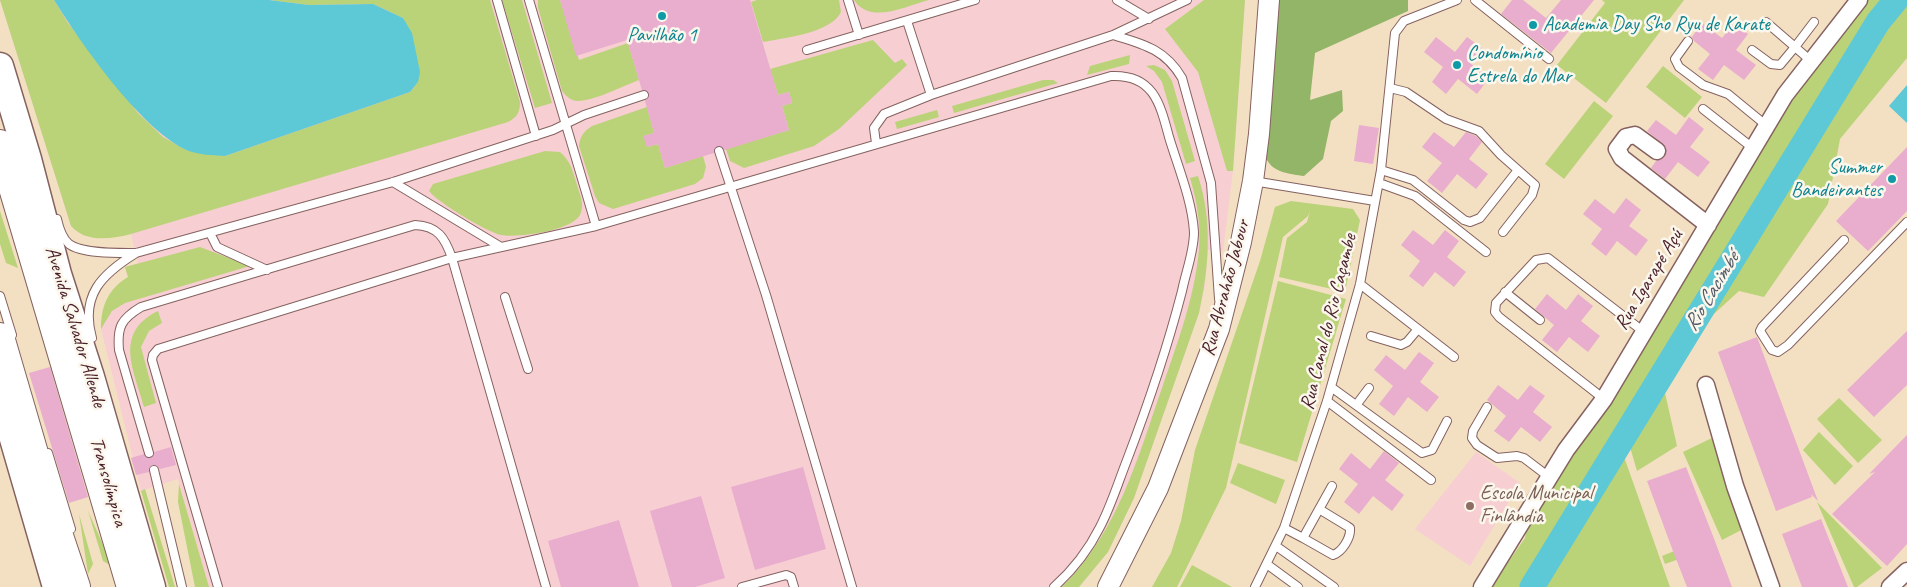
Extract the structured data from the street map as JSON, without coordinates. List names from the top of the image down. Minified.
{"streets":{"highway":["Avenida Salvador Allende"],"street":["Rua Igarapé Açú","Rua Abrahão Jabour"],"lane":["Rua Canal do Rio Caçambe","Transolímpica"]},"water":["Rio Cacimbé"],"places":["Pavilhão 1","Academia Day Sho Ryu de Karate","Condomínio Estrela do Mar","Summer Bandeirantes","Escola Municipal Finlândia"]}
